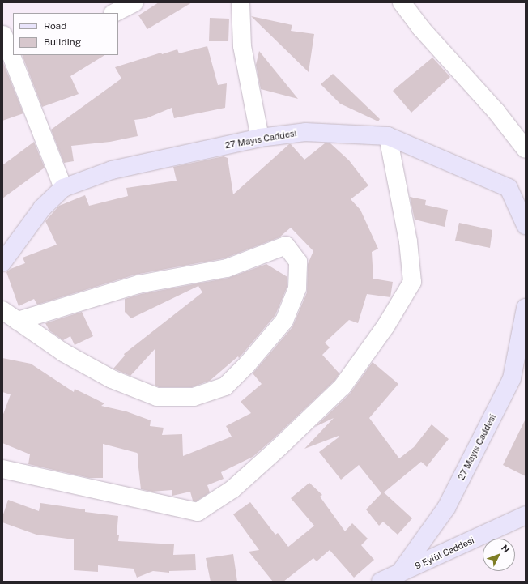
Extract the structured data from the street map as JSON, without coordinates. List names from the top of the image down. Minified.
{"streets":{"street":["27 Mayıs Caddesi","9 Eylül Caddesi"]},"crossings":[["27 Mayıs Caddesi","9 Eylül Caddesi"]],"legend":["Road","Building"],"north":"top right"}
